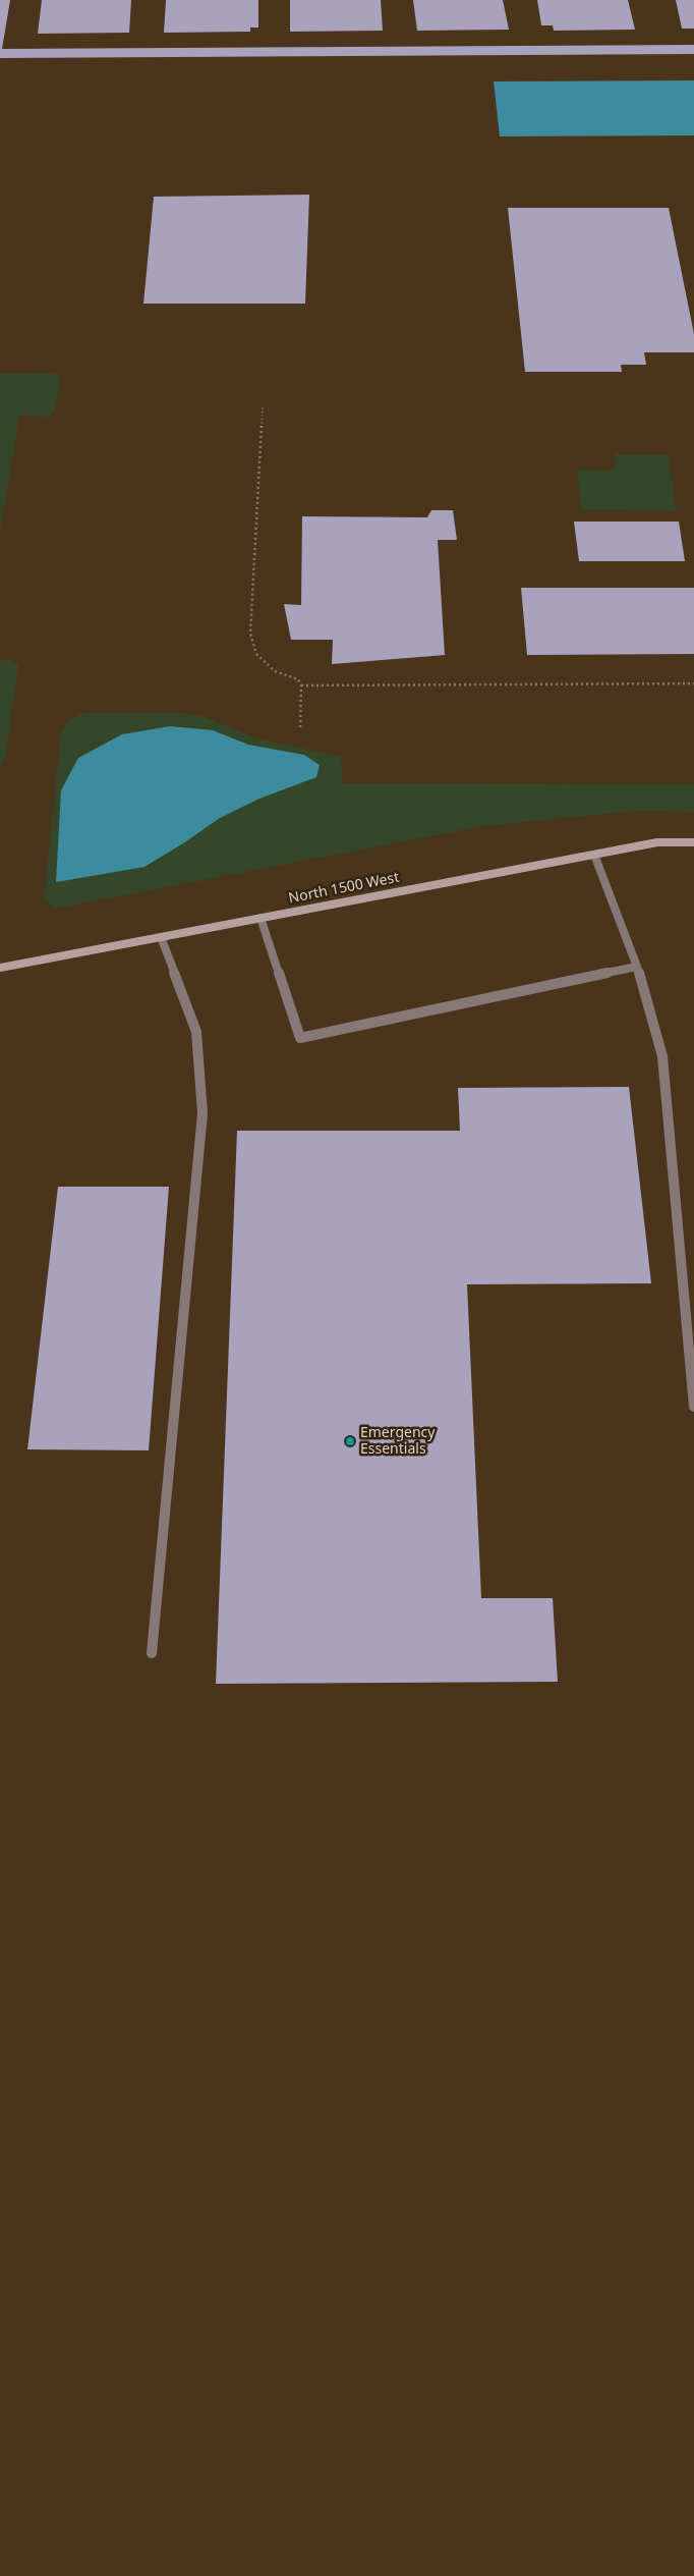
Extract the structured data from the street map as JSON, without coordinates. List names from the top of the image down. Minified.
{"streets":{"street":["North 1500 West"]},"places":["Emergency Essentials"]}
